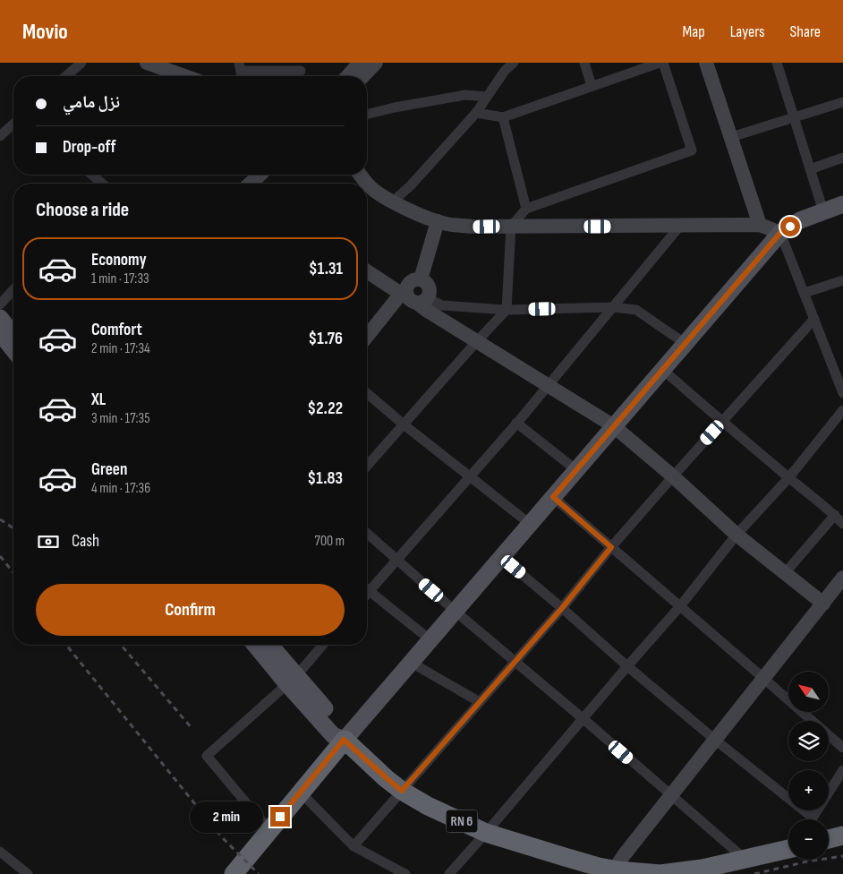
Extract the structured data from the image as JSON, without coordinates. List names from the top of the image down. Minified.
{"streets":{"highway":["RN 6"]},"north":"top left","page":{"header":"Movio","nav":["Map","Layers","Share"],"banner":["نزل مامي","Drop-off"],"heading":"Choose a ride","list":[{"name":"Economy","note":"1 min · 17:33","value":"$1.31"},{"name":"Comfort","note":"2 min · 17:34","value":"$1.76"},{"name":"XL","note":"3 min · 17:35","value":"$2.22"},{"name":"Green","note":"4 min · 17:36","value":"$1.83"}],"pay":["Cash","700 m"],"buttons":"Confirm","map_buttons":["+","−"],"bubble":"2 min"}}
